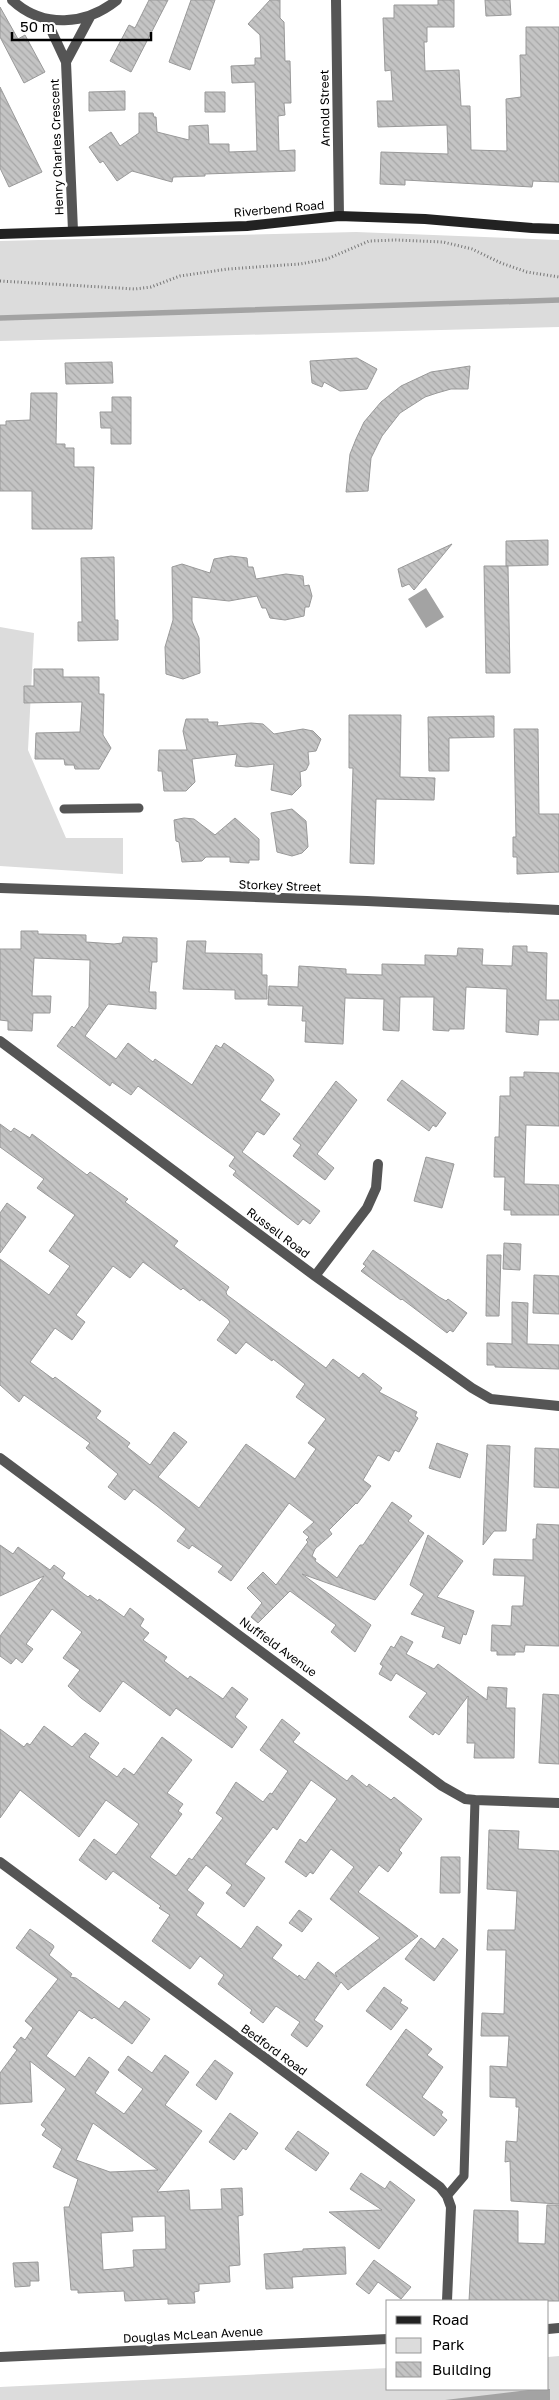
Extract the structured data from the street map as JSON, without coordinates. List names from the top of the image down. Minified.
{"streets":{"main road":["Riverbend Road"],"street":["Arnold Street","Henry Charles Crescent","Storkey Street","Russell Road","Nuffield Avenue","Bedford Road","Douglas McLean Avenue"]},"crossings":[["Arnold Street","Riverbend Road"],["Henry Charles Crescent","Riverbend Road"]],"legend":["Road","Park","Building"],"scale_bar":"50 m"}
